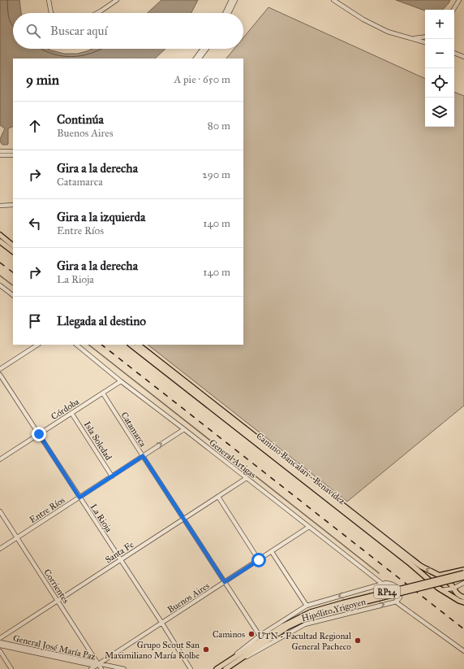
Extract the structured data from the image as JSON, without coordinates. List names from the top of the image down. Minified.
{"streets":{"main road":["Camino Bancalari - Benavídez","RP24"],"street":["Córdoba","Catamarca","Isla Soledad","General Artigas","Entre Ríos","La Rioja","Santa Fe","Corrientes","Buenos Aires","Hipólito Yrigoyen","General José María Paz"]},"crossings":[["Córdoba","Catamarca"],["Córdoba","Isla Soledad"],["Córdoba","General Artigas"],["Córdoba","La Rioja"],["Catamarca","Entre Ríos"],["Catamarca","Santa Fe"],["Catamarca","Buenos Aires"],["Catamarca","Hipólito Yrigoyen"],["Isla Soledad","Entre Ríos"],["General Artigas","Entre Ríos"],["General Artigas","Santa Fe"],["General Artigas","Buenos Aires"],["General Artigas","Hipólito Yrigoyen"],["Entre Ríos","La Rioja"],["Entre Ríos","Corrientes"],["La Rioja","Santa Fe"],["La Rioja","Buenos Aires"],["Santa Fe","Corrientes"],["Corrientes","Buenos Aires"],["Corrientes","General José María Paz"],["RP24","Hipólito Yrigoyen"],["Buenos Aires","General José María Paz"]],"places":["Caminos","UTN - Facultad Regional General Pacheco","Grupo Scout San Maximiliano María Kolbe"],"page":{"map_buttons":["+","−"],"search":"Buscar aquí","heading":["9 min","A pie · 650 m"],"list":[["Continúa","Buenos Aires","80 m"],["Gira a la derecha","Catamarca","290 m"],["Gira a la izquierda","Entre Ríos","140 m"],["Gira a la derecha","La Rioja","140 m"],"Llegada al destino"]}}
